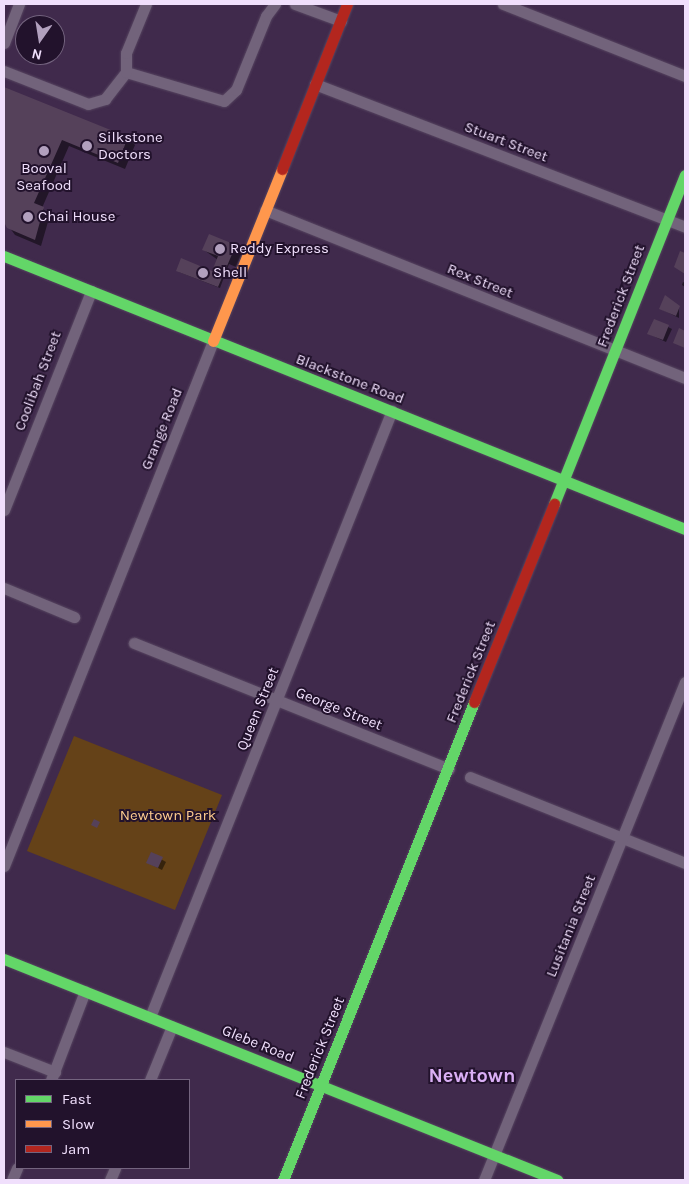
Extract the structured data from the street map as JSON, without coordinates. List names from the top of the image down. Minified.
{"streets":{"street":["Stuart Street","Rex Street","Frederick Street","Blackstone Road","Coolibah Street","Grange Road","Queen Street","George Street","Lusitania Street","Glebe Road"]},"crossings":[["Stuart Street","Frederick Street"],["Stuart Street","Grange Road"],["Rex Street","Frederick Street"],["Rex Street","Grange Road"],["Frederick Street","Blackstone Road"],["Frederick Street","George Street"],["Frederick Street","Glebe Road"],["Blackstone Road","Coolibah Street"],["Blackstone Road","Grange Road"],["Blackstone Road","Queen Street"],["Queen Street","George Street"],["Queen Street","Glebe Road"],["Lusitania Street","Glebe Road"]],"districts":["Newtown"],"parks":["Newtown Park"],"places":["Silkstone Doctors","Booval Seafood","Chai House","Reddy Express","Shell"],"legend":["Fast","Slow","Jam"],"north":"bottom"}
